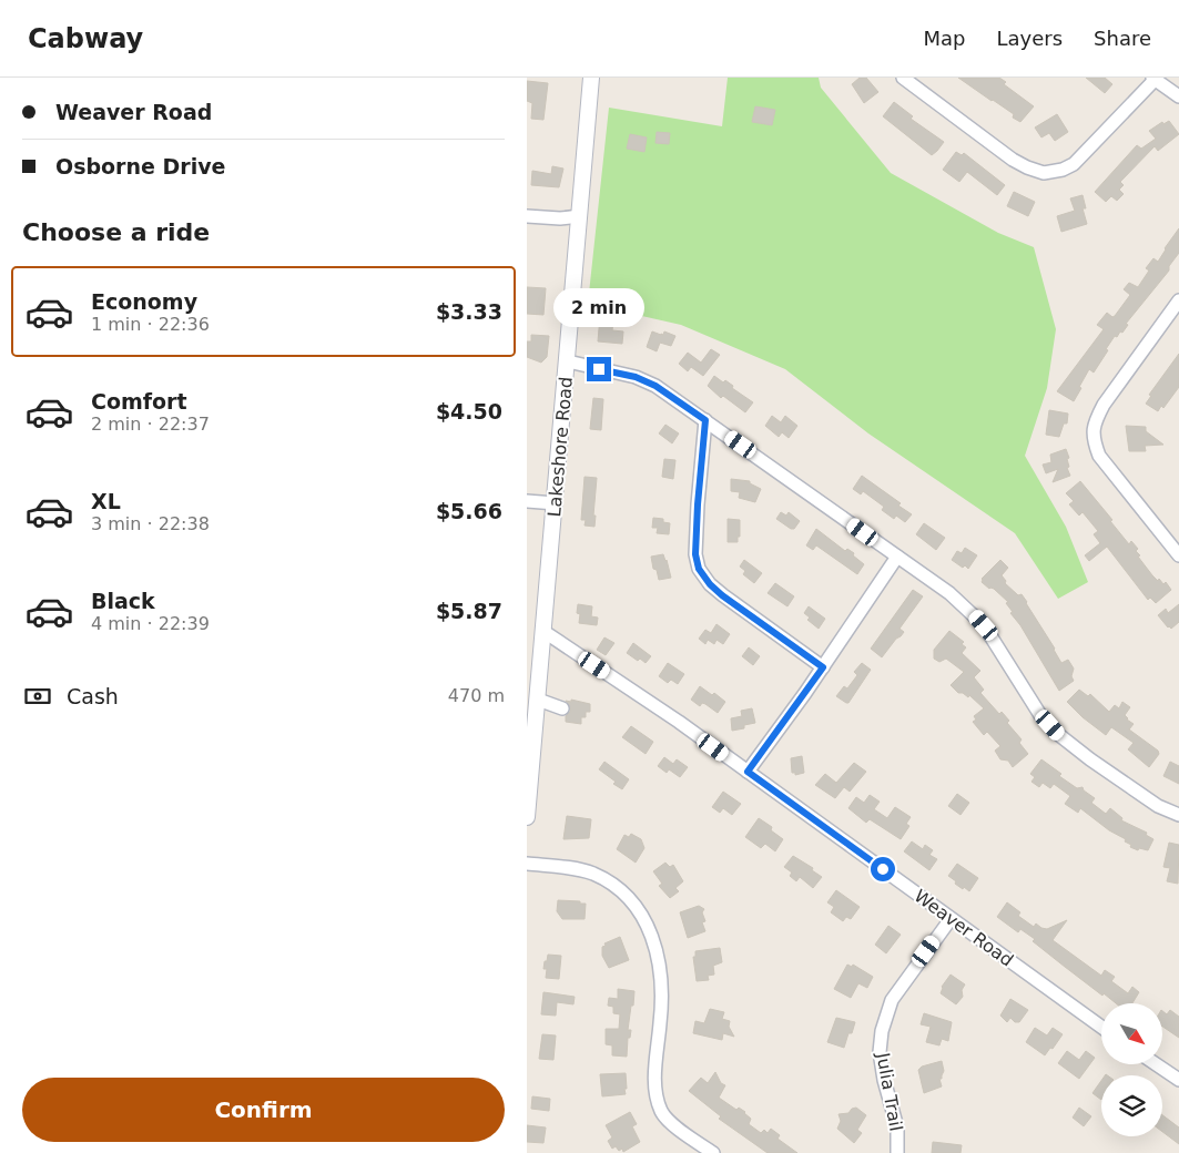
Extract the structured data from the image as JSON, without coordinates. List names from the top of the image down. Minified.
{"streets":{"street":["Lakeshore Road","Weaver Road","Julia Trail"]},"crossings":[["Lakeshore Road","Weaver Road"],["Weaver Road","Julia Trail"]],"north":"bottom right","page":{"header":"Cabway","nav":["Map","Layers","Share"],"banner":["Weaver Road","Osborne Drive"],"heading":"Choose a ride","list":[{"name":"Economy","note":"1 min · 22:36","value":"$3.33"},{"name":"Comfort","note":"2 min · 22:37","value":"$4.50"},{"name":"XL","note":"3 min · 22:38","value":"$5.66"},{"name":"Black","note":"4 min · 22:39","value":"$5.87"}],"bubble":"2 min","pay":["Cash","470 m"],"buttons":"Confirm"}}
